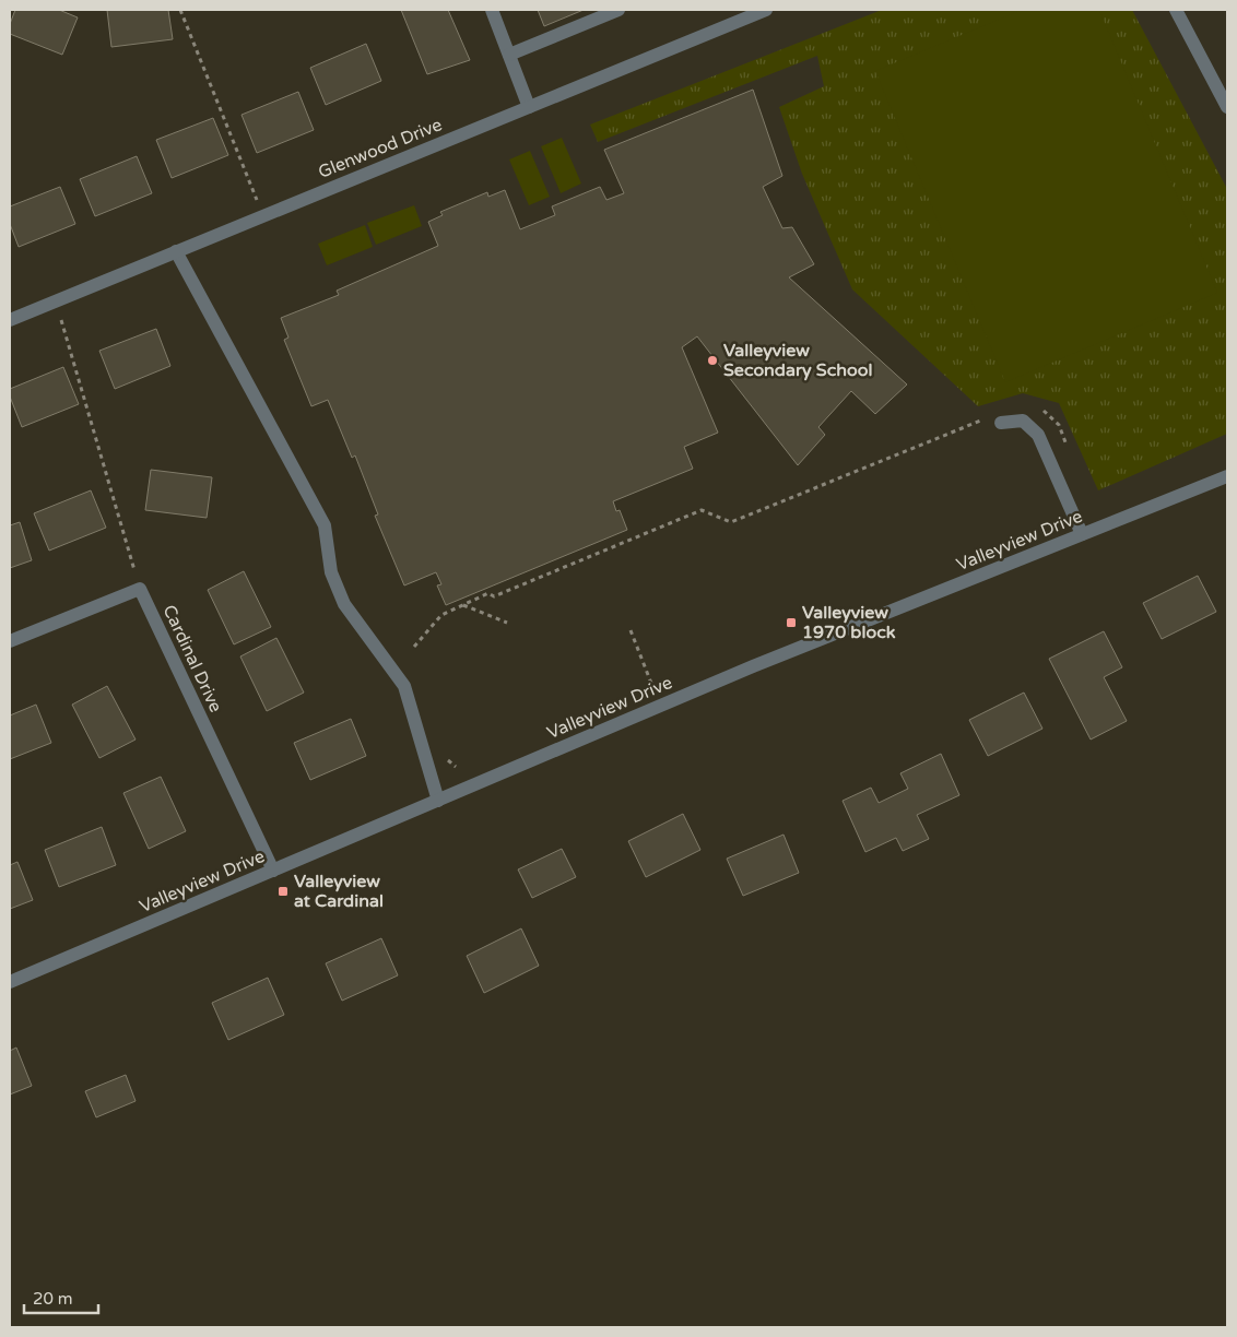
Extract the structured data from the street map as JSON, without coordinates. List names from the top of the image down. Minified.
{"streets":{"street":["Glenwood Drive","Valleyview Drive","Cardinal Drive"]},"crossings":[["Valleyview Drive","Cardinal Drive"]],"places":{"other":["Valleyview Secondary School"],"transit":["Valleyview 1970 block","Valleyview at Cardinal"]},"scale_bar":"20 m"}
